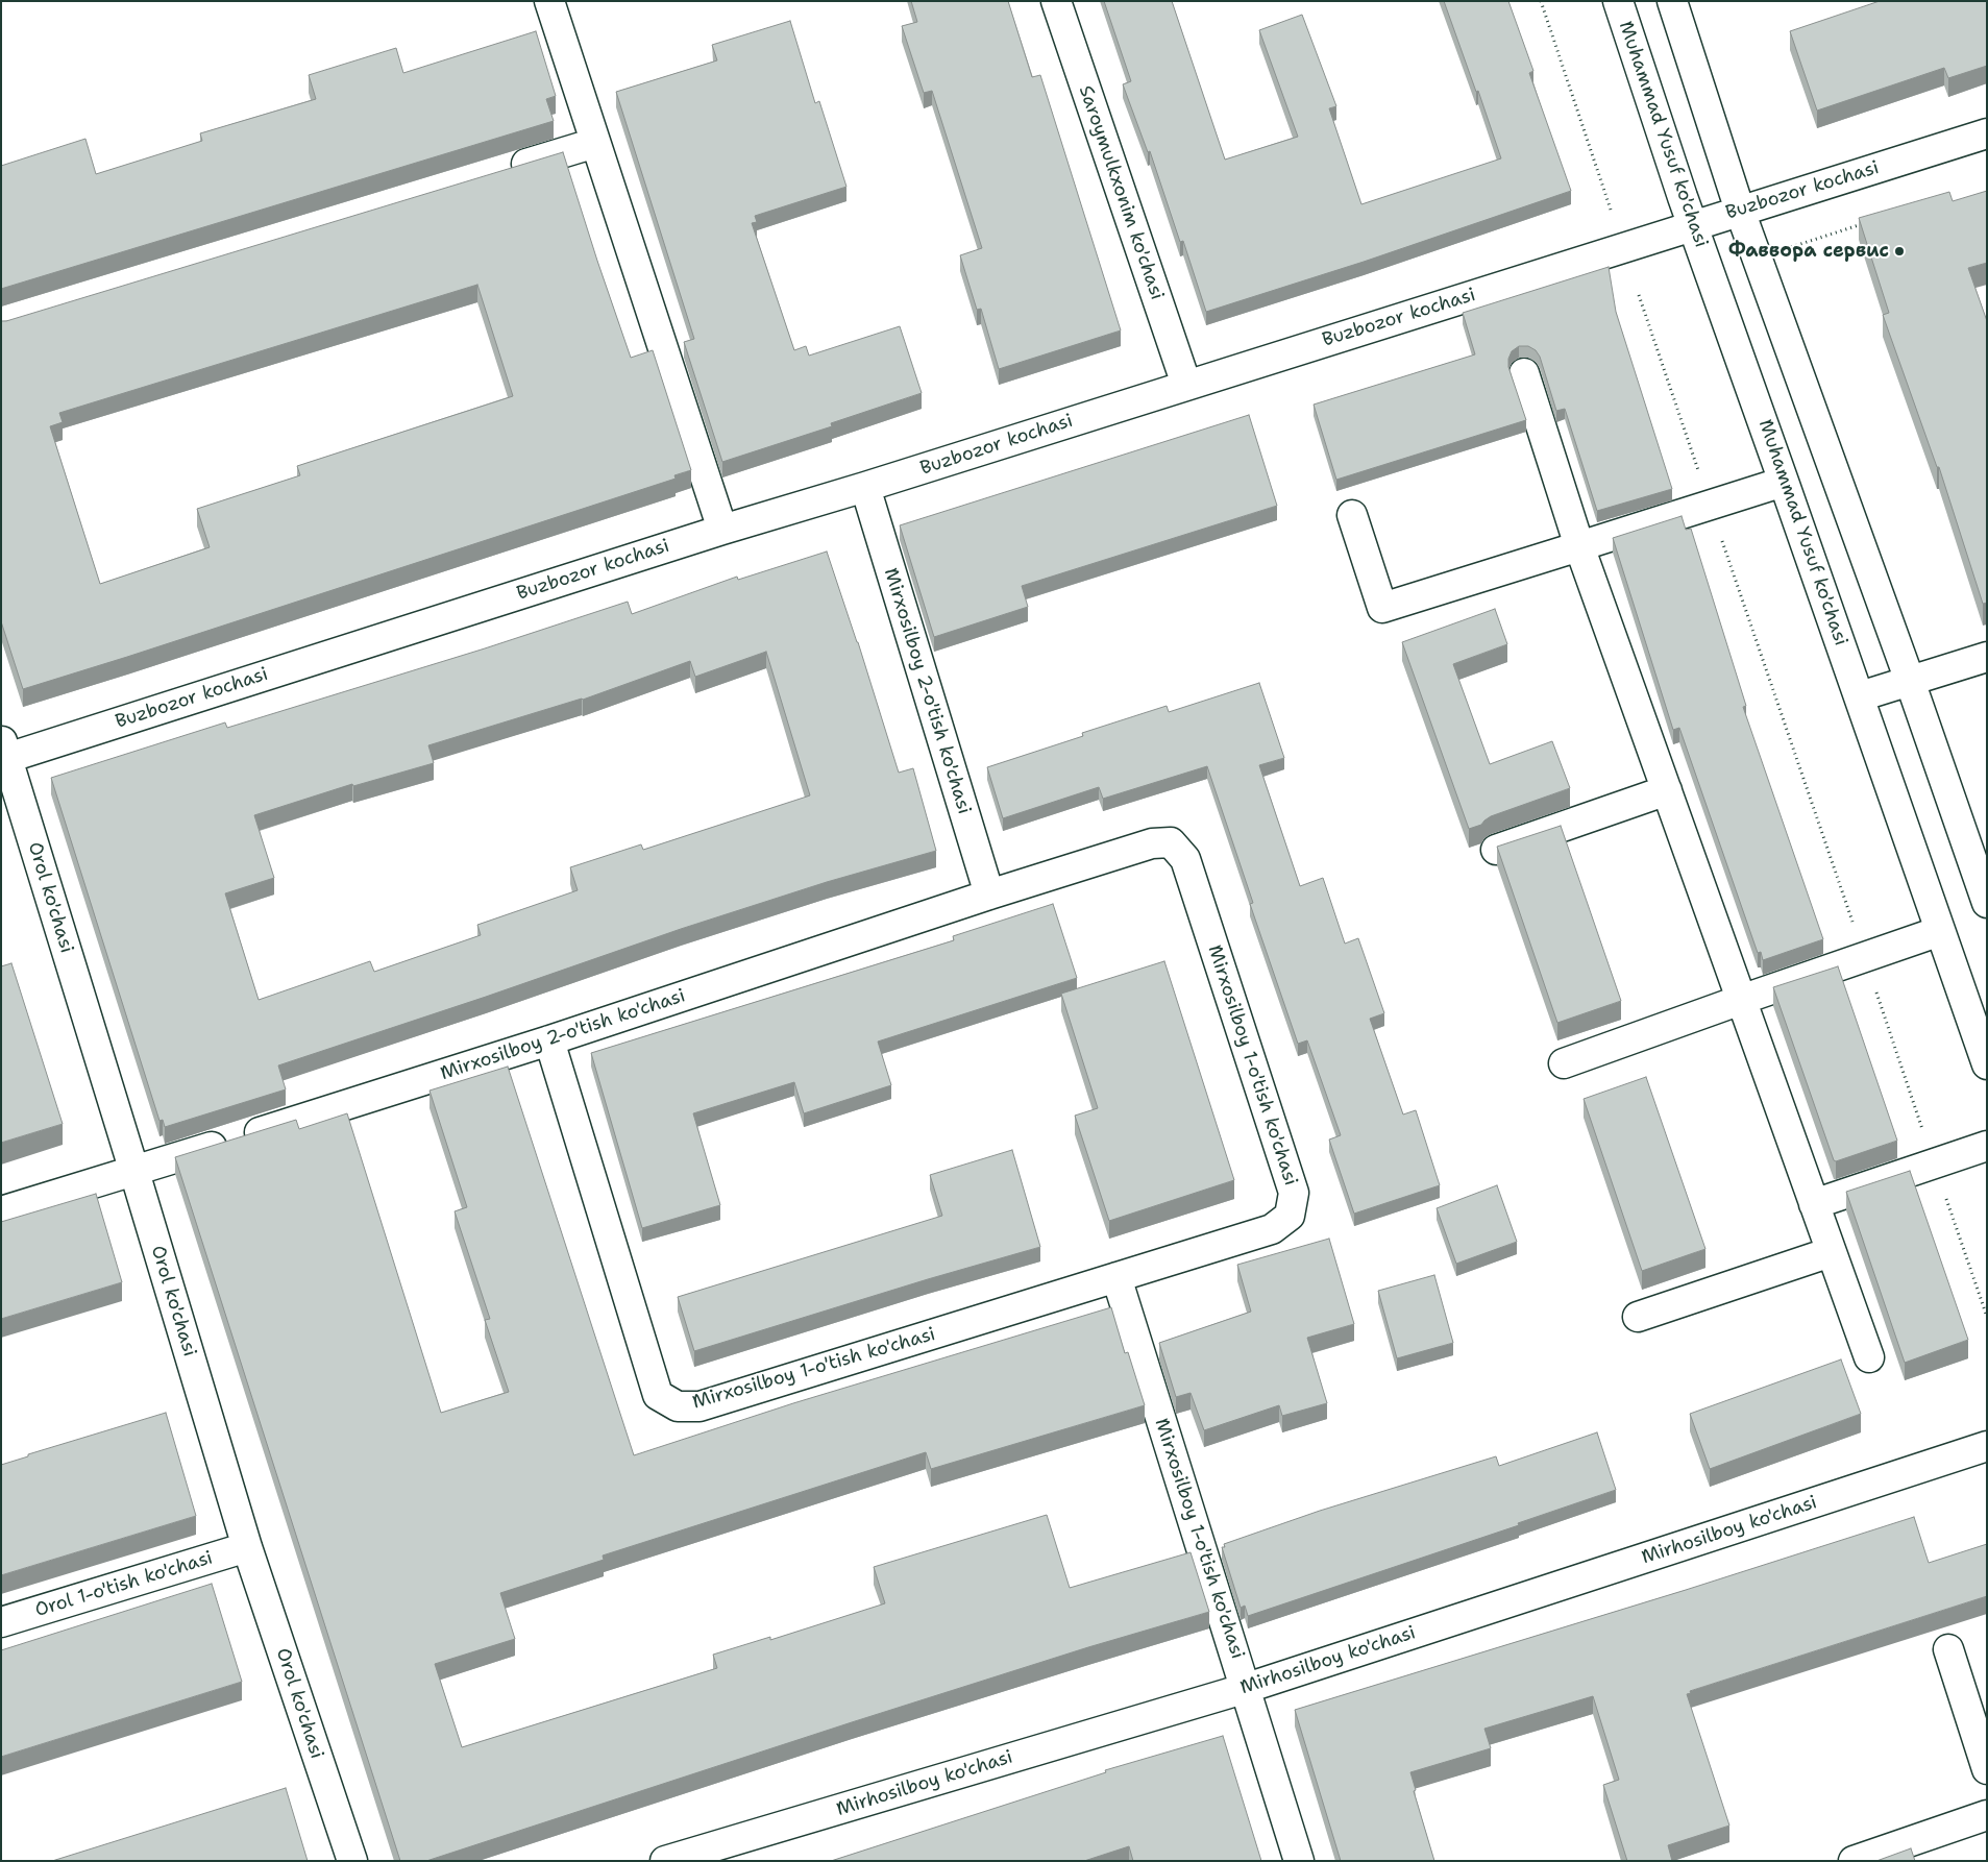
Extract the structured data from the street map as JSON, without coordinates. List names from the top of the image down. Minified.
{"streets":{"street":["Muhammad Yusuf ko'chasi","Buzbozor kochasi","Saroymulkxonim ko'chasi","Mirxosilboy 2-o'tish ko'chasi","Orol ko'chasi","Mirxosilboy 1-o'tish ko'chasi","Mirhosilboy ko'chasi","Orol 1-o'tish ko'chasi"]},"crossings":[["Muhammad Yusuf ko'chasi","Buzbozor kochasi"],["Buzbozor kochasi","Saroymulkxonim ko'chasi"],["Buzbozor kochasi","Mirxosilboy 2-o'tish ko'chasi"],["Buzbozor kochasi","Orol ko'chasi"],["Mirxosilboy 2-o'tish ko'chasi","Orol ko'chasi"],["Mirxosilboy 2-o'tish ko'chasi","Mirxosilboy 1-o'tish ko'chasi"],["Orol ko'chasi","Orol 1-o'tish ko'chasi"],["Mirxosilboy 1-o'tish ko'chasi","Mirhosilboy ko'chasi"]],"places":["Фаввора сервис"]}
